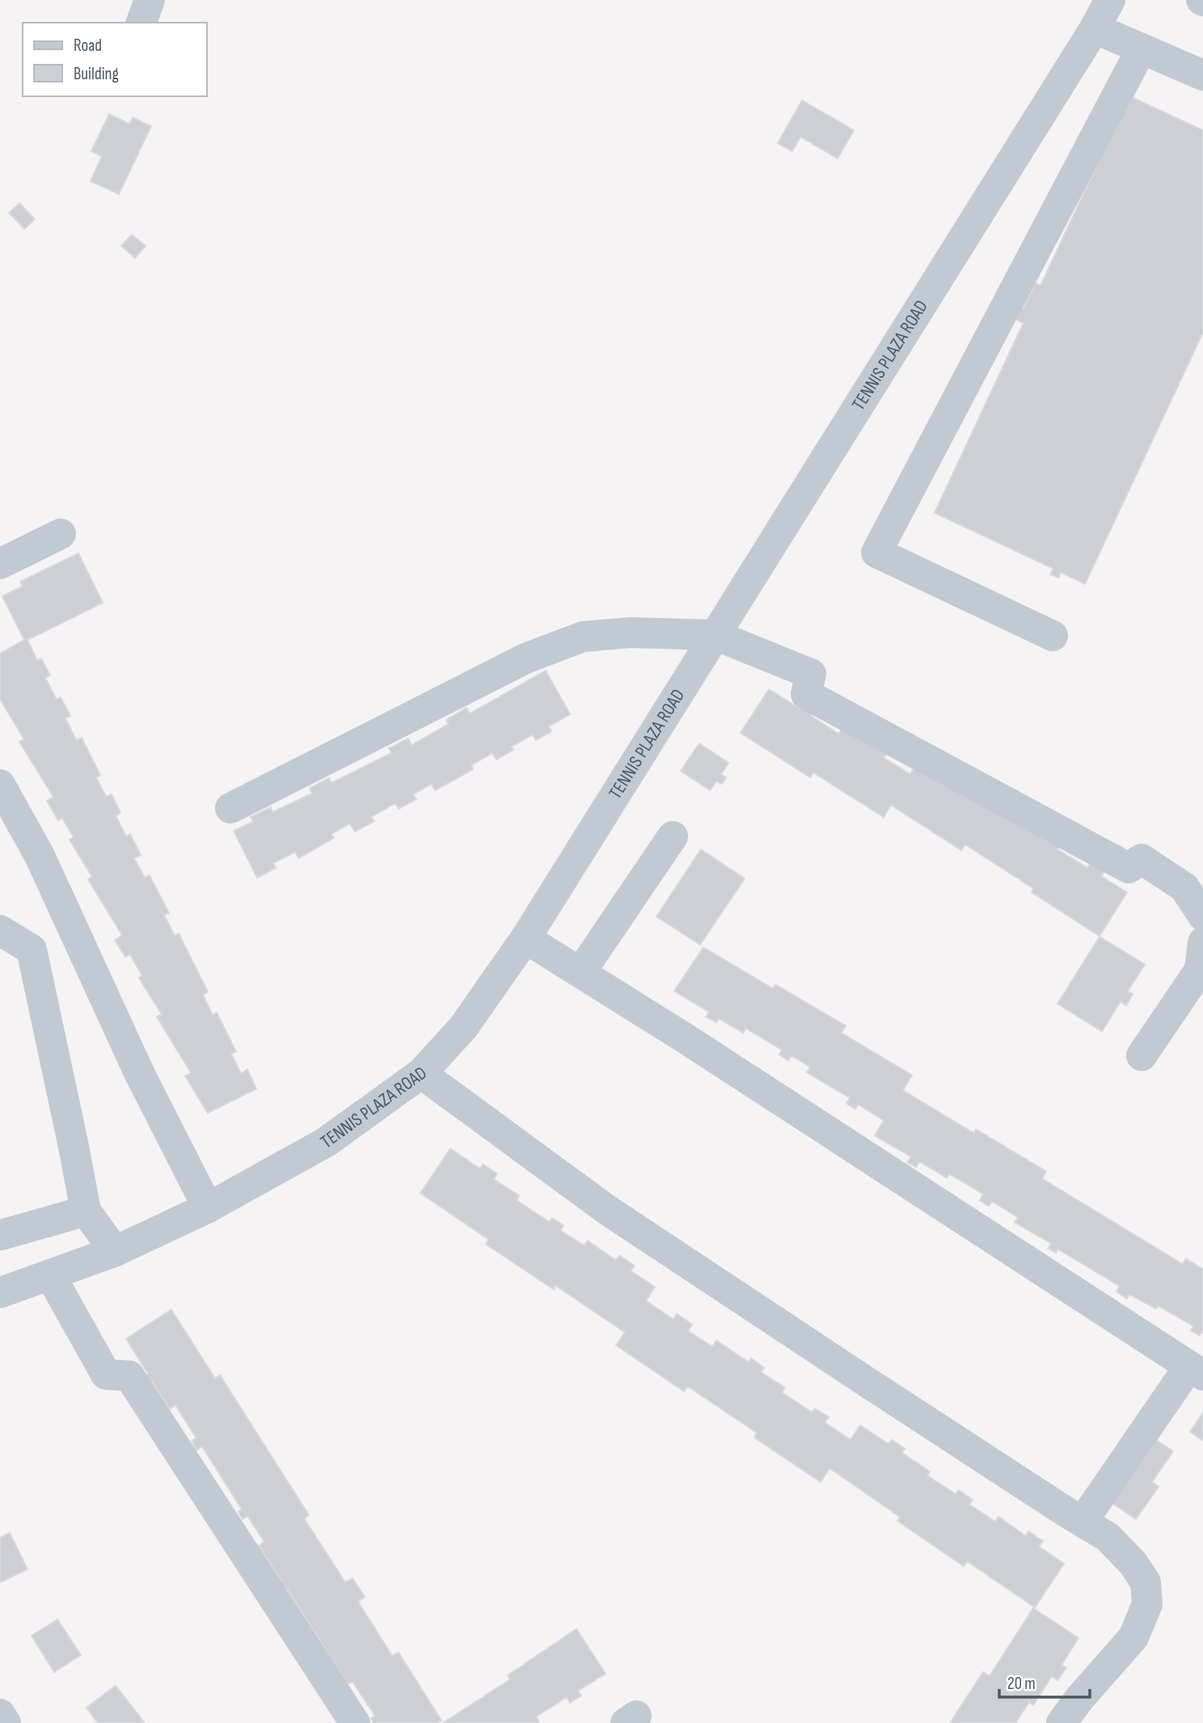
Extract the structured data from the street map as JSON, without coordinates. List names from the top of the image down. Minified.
{"streets":{"street":["TENNIS PLAZA ROAD"]},"legend":["Road","Building"],"scale_bar":"20 m"}
